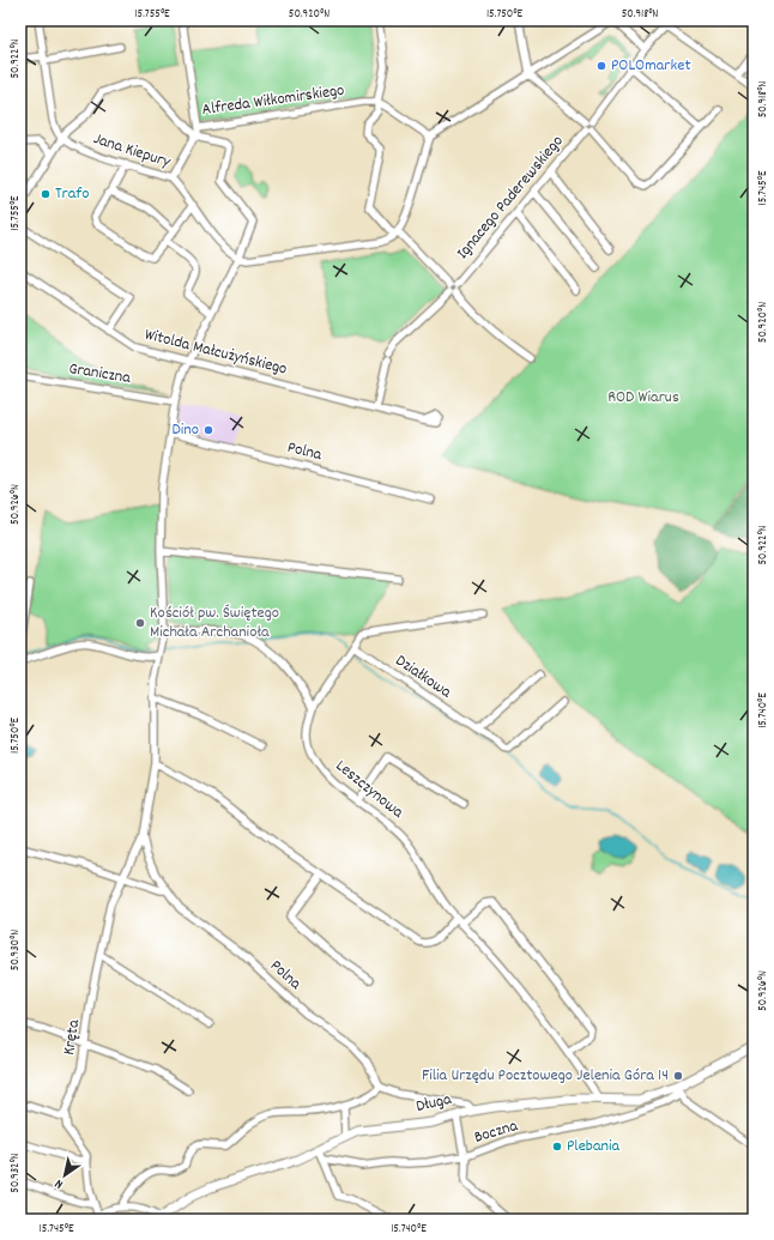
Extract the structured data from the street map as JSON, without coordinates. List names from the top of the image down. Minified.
{"streets":{"street":["Alfreda Wiłkomirskiego","Jana Kiepury","Ignacego Paderewskiego","Witolda Małcużyńskiego","Graniczna","Polna","Działkowa","Leszczynowa","Kręta","Długa","Boczna"]},"crossings":[["Alfreda Wiłkomirskiego","Jana Kiepury"],["Ignacego Paderewskiego","Witolda Małcużyńskiego"],["Witolda Małcużyńskiego","Polna"],["Graniczna","Polna"],["Polna","Kręta"],["Działkowa","Leszczynowa"],["Leszczynowa","Długa"],["Długa","Boczna"]],"parks":["ROD Wiarus"],"places":["POLOmarket","Trafo","Dino","Kościół pw. Świętego Michała Archanioła","Filia Urzędu Pocztowego Jelenia Góra 14","Plebania"],"north":"bottom left","coordinates":["15.755°E","50.920°N","15.750°E","50.918°N","50.922°N","15.745°E","50.926°N","15.740°E","50.930°N","50.932°N"]}
